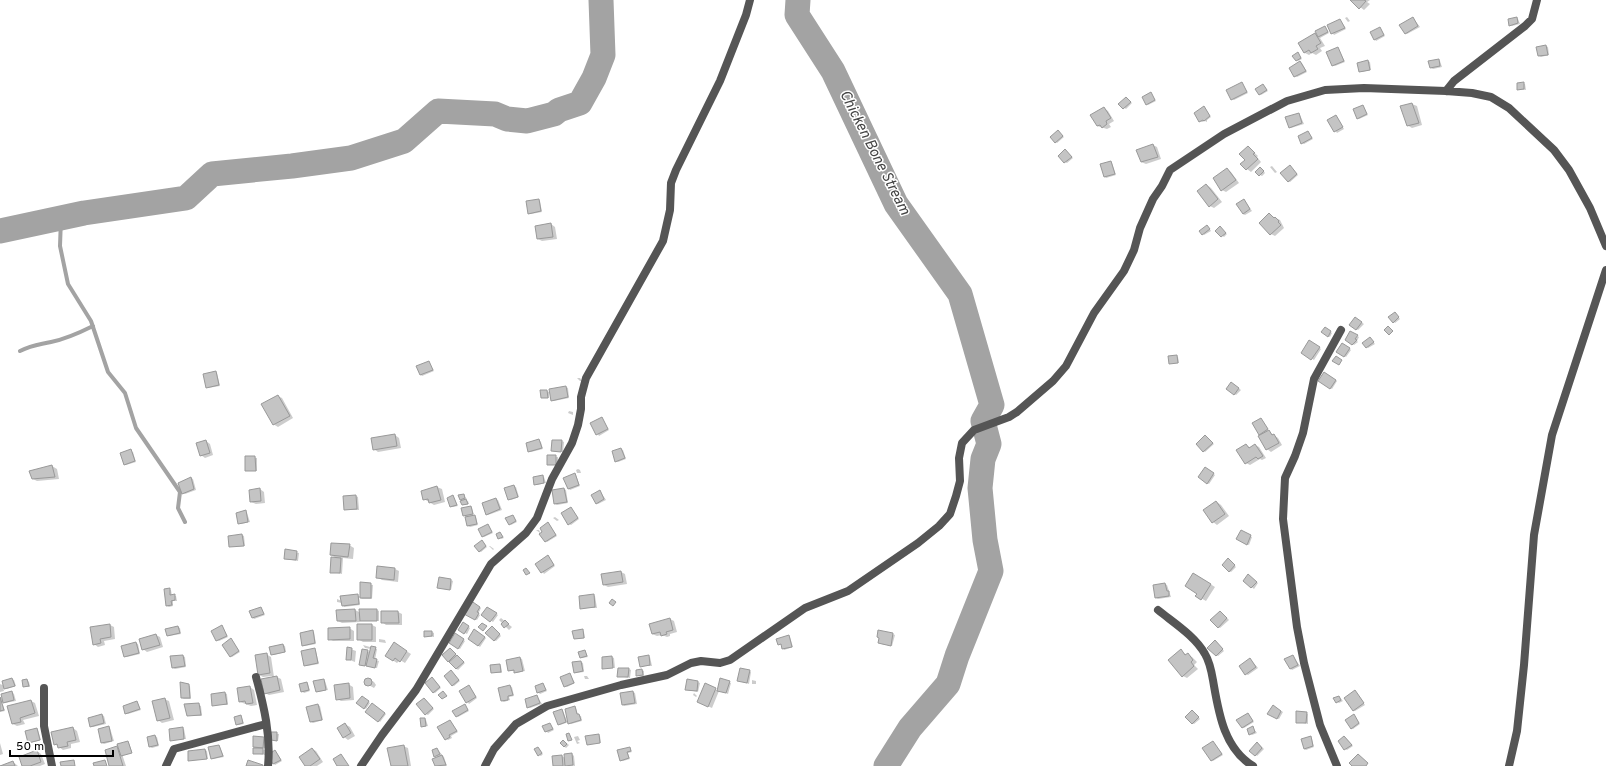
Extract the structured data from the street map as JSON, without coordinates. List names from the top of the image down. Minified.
{"water":["Chicken Bone Stream"],"scale_bar":"50 m"}
